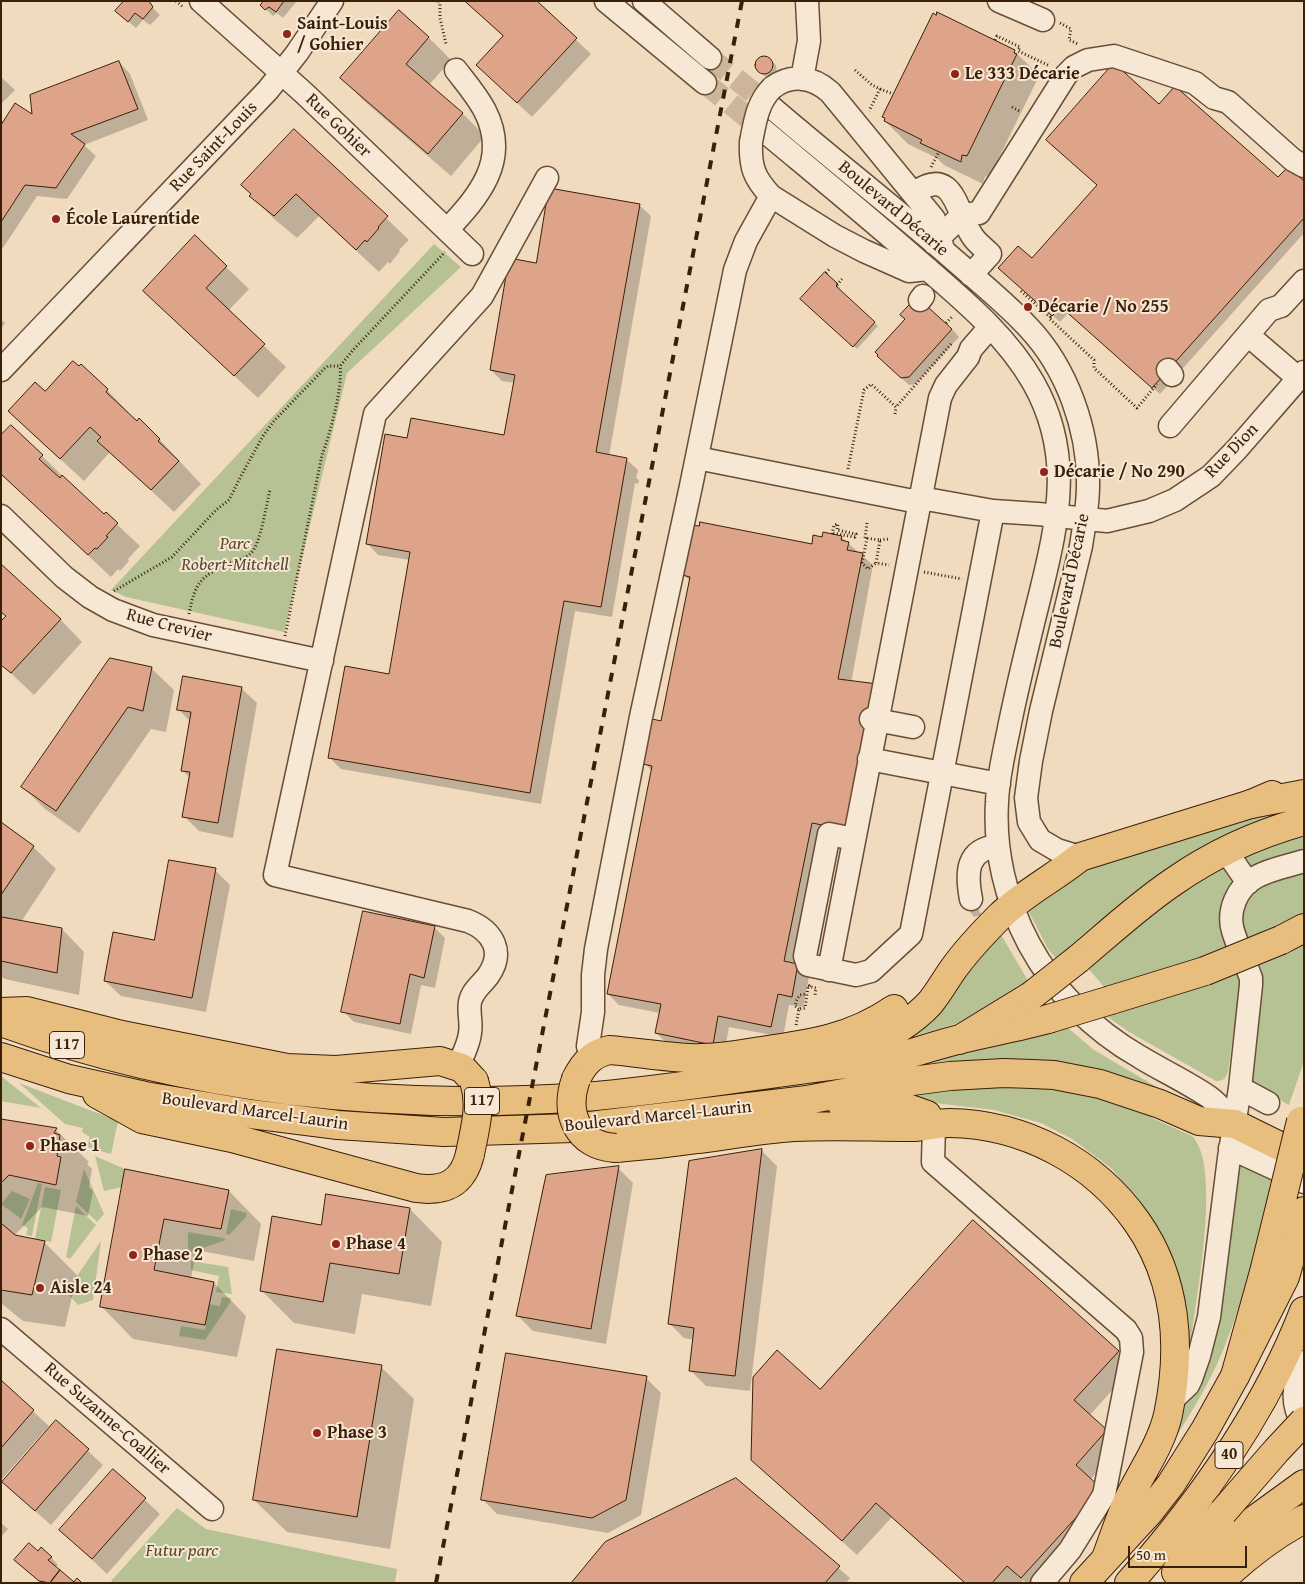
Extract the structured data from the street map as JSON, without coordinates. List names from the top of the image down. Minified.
{"streets":{"main road":["117","Boulevard Marcel-Laurin","40"],"street":["Rue Gohier","Rue Saint-Louis","Boulevard Décarie","Rue Dion","Rue Crevier","Rue Suzanne-Coallier"]},"crossings":[["Rue Gohier","Rue Saint-Louis"],["Boulevard Décarie","Rue Dion"],["Boulevard Décarie","Boulevard Marcel-Laurin"]],"parks":["Parc Robert-Mitchell","Futur parc"],"places":["Saint-Louis / Gohier","Le 333 Décarie","École Laurentide","Décarie / No 255","Décarie / No 290","Phase 1","Phase 4","Phase 2","Aisle 24","Phase 3"],"scale_bar":"50 m"}
